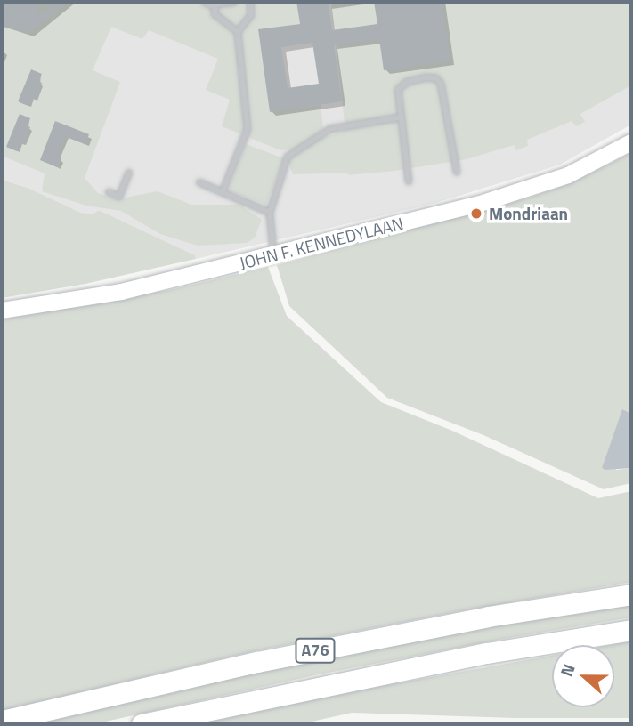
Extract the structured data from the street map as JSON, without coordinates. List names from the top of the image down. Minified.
{"streets":{"highway":["A76"],"street":["JOHN F. KENNEDYLAAN"]},"places":["Mondriaan"],"north":"left"}
